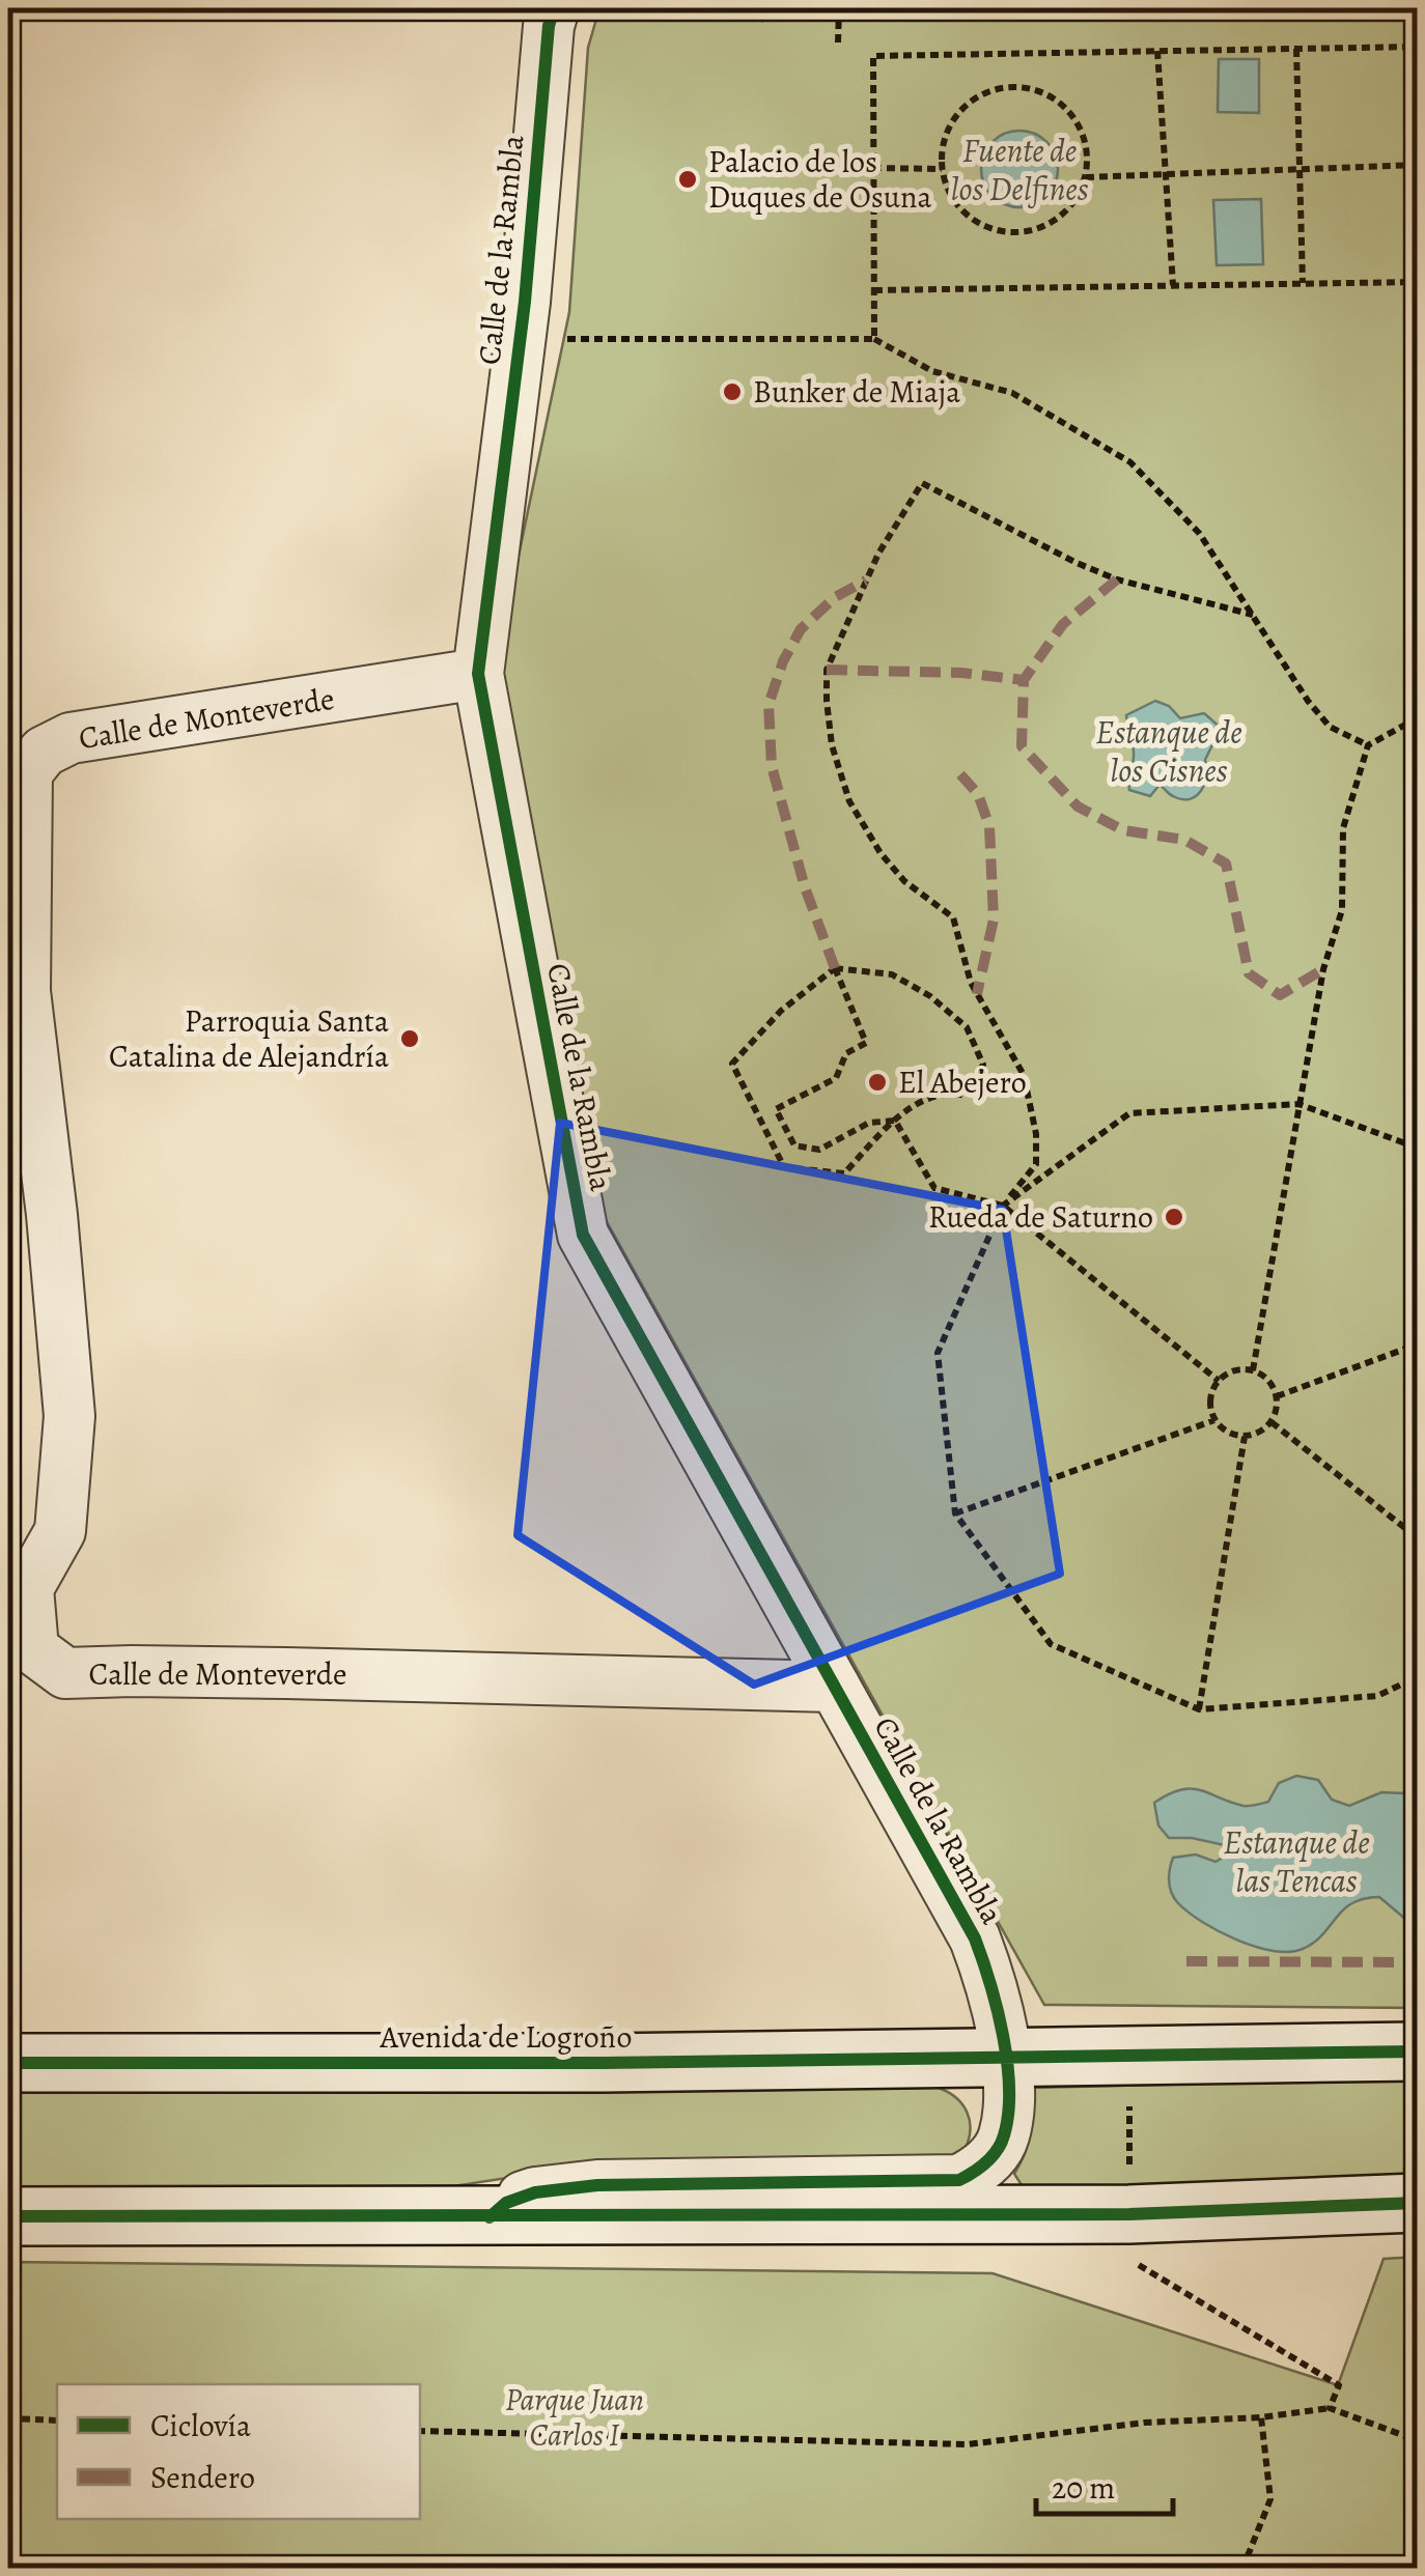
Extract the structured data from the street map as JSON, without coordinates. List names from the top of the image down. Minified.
{"streets":{"main road":["Avenida de Logroño"],"street":["Calle de la Rambla","Calle de Monteverde"]},"crossings":[["Calle de la Rambla","Calle de Monteverde"],["Calle de la Rambla","Avenida de Logroño"]],"water":["Fuente de los Delfines","Estanque de los Cisnes","Estanque de las Tencas"],"parks":["Parque Juan Carlos I"],"places":["Palacio de los Duques de Osuna","Bunker de Miaja","Parroquia Santa Catalina de Alejandría","El Abejero","Rueda de Saturno"],"legend":["Ciclovía","Sendero"],"scale_bar":"20 m"}
